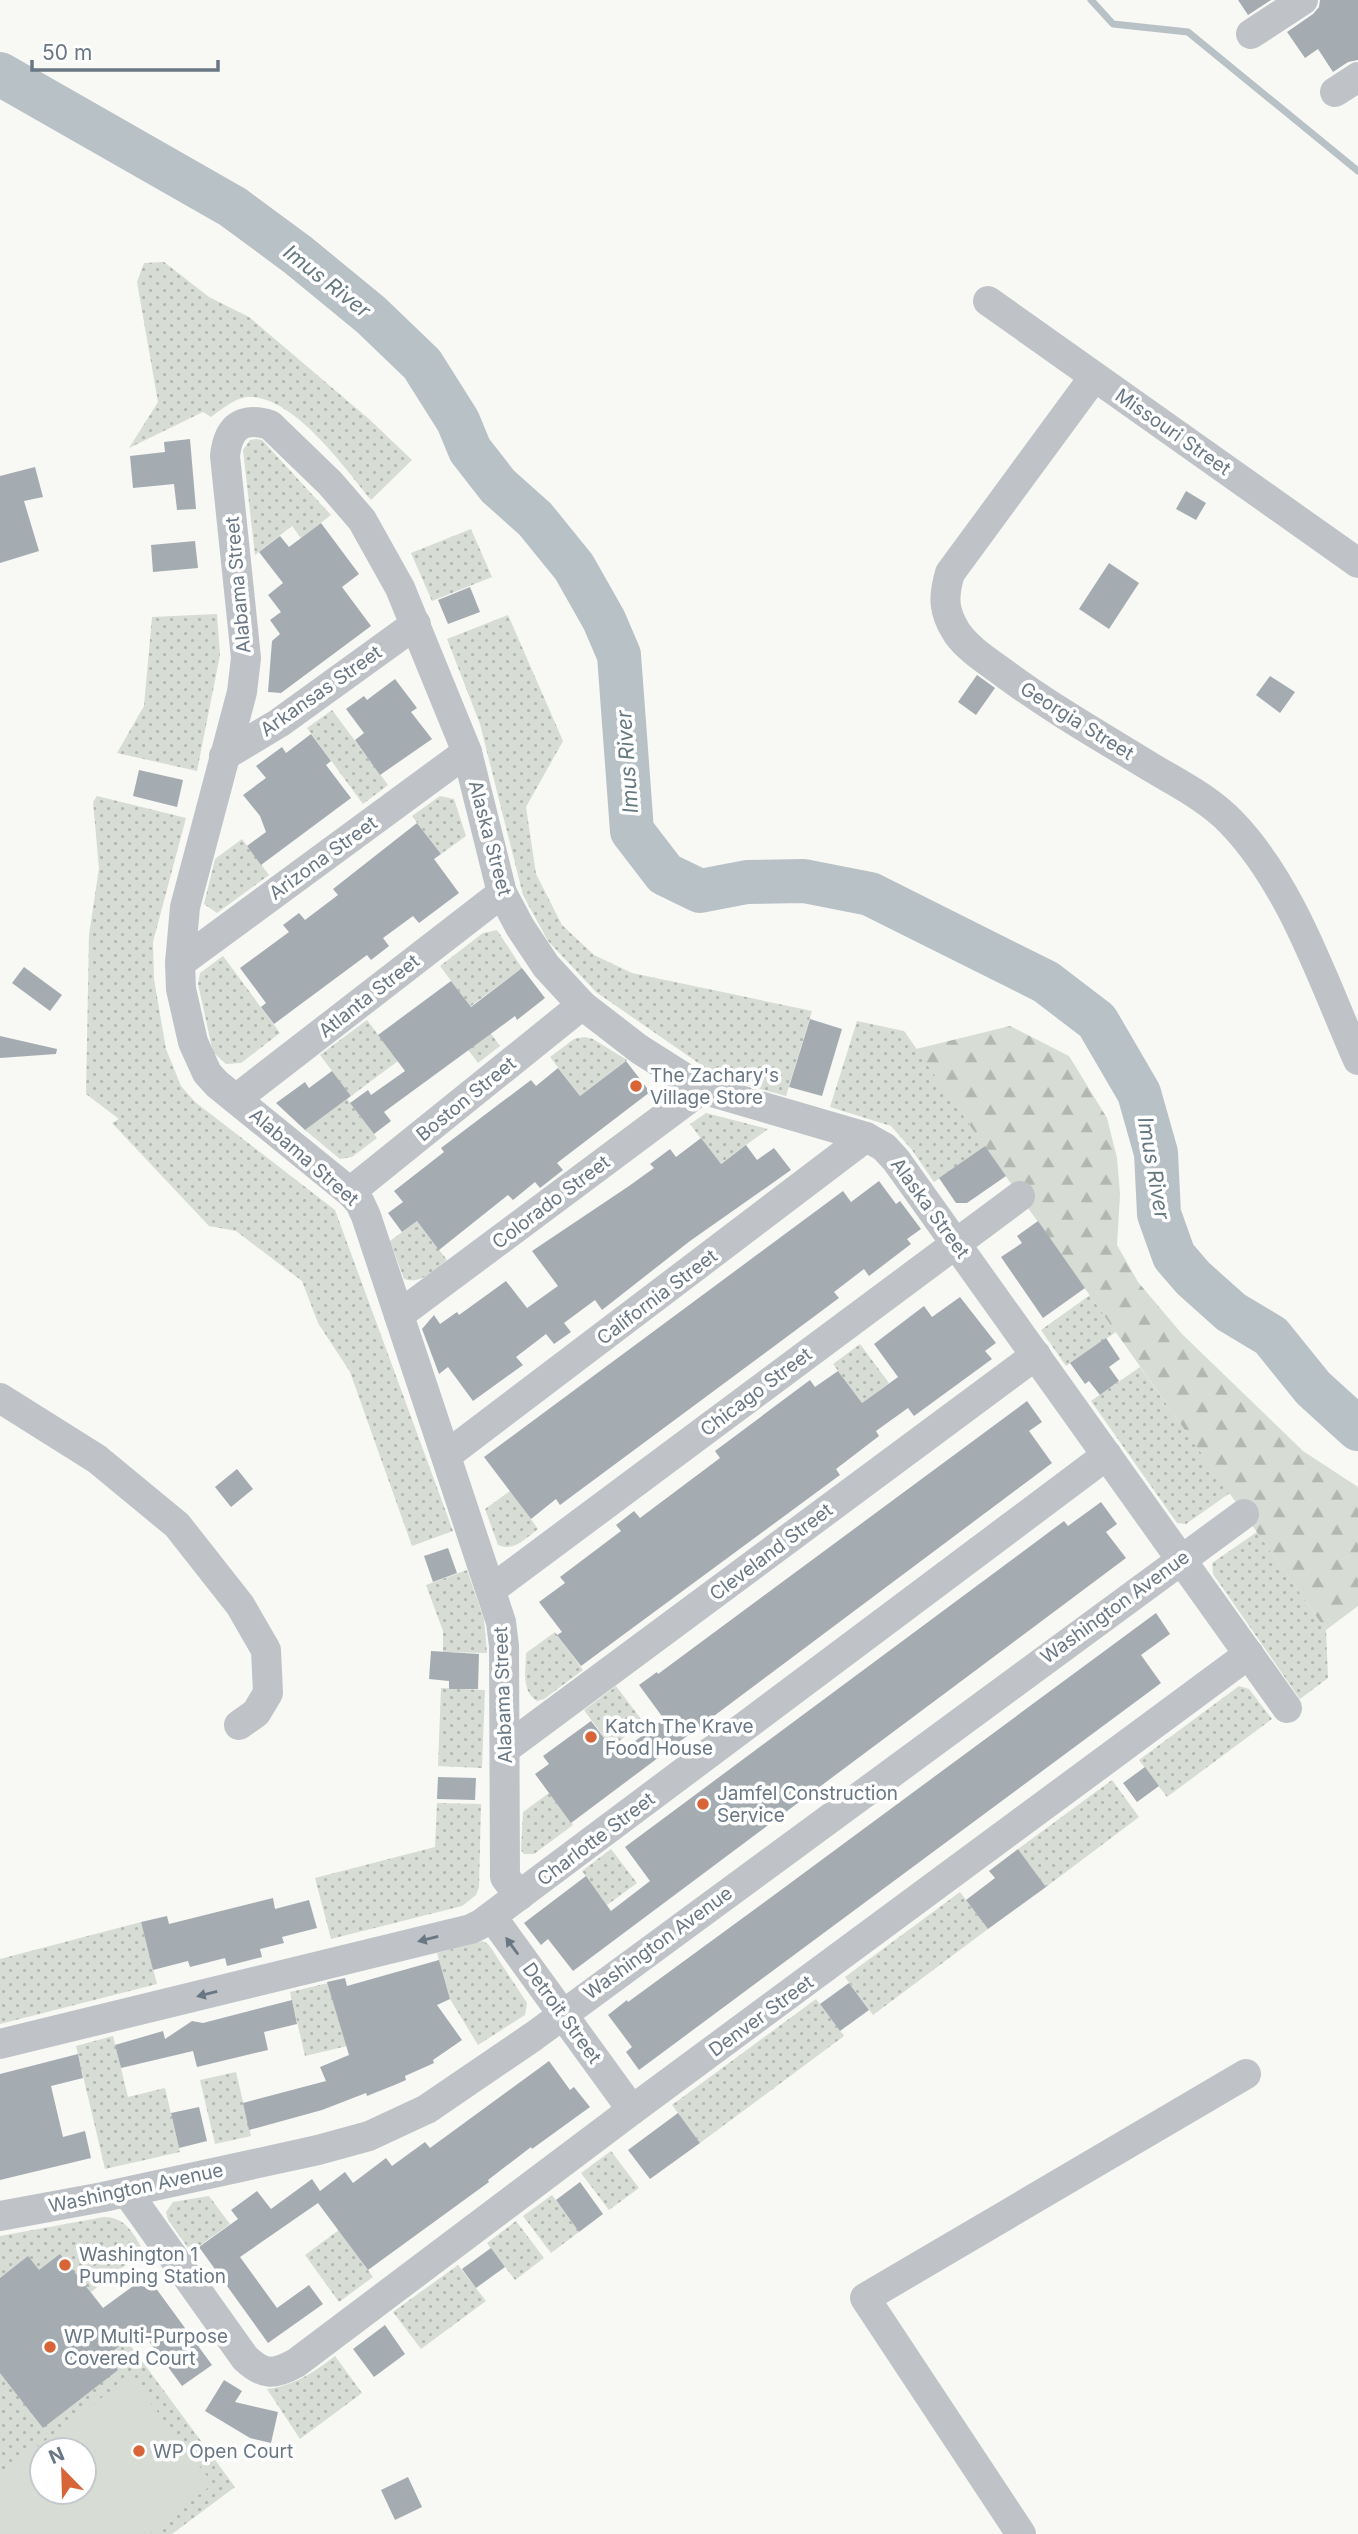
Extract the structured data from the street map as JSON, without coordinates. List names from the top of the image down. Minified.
{"streets":{"street":["Missouri Street","Alabama Street","Arkansas Street","Georgia Street","Alaska Street","Arizona Street","Atlanta Street","Boston Street","Colorado Street","California Street","Chicago Street","Cleveland Street","Washington Avenue","Charlotte Street","Detroit Street","Denver Street"]},"crossings":[["Missouri Street","Georgia Street"],["Alabama Street","Arkansas Street"],["Alabama Street","Alaska Street"],["Alabama Street","Arizona Street"],["Alabama Street","Atlanta Street"],["Alabama Street","Boston Street"],["Alabama Street","Colorado Street"],["Alabama Street","California Street"],["Alabama Street","Chicago Street"],["Alabama Street","Cleveland Street"],["Alabama Street","Charlotte Street"],["Arkansas Street","Alaska Street"],["Alaska Street","Arizona Street"],["Alaska Street","Atlanta Street"],["Alaska Street","Boston Street"],["Alaska Street","Colorado Street"],["Alaska Street","California Street"],["Alaska Street","Chicago Street"],["Alaska Street","Cleveland Street"],["Alaska Street","Washington Avenue"],["Alaska Street","Charlotte Street"],["Alaska Street","Denver Street"],["Washington Avenue","Detroit Street"],["Washington Avenue","Denver Street"],["Charlotte Street","Detroit Street"],["Detroit Street","Denver Street"]],"one_way":["Charlotte Street","Detroit Street"],"water":["Imus River"],"places":["The Zachary's Village Store","Katch The Krave Food House","Jamfel Construction Service","Washington 1 Pumping Station","WP Multi-Purpose Covered Court","WP Open Court"],"scale_bar":"50 m","north":"top left"}
